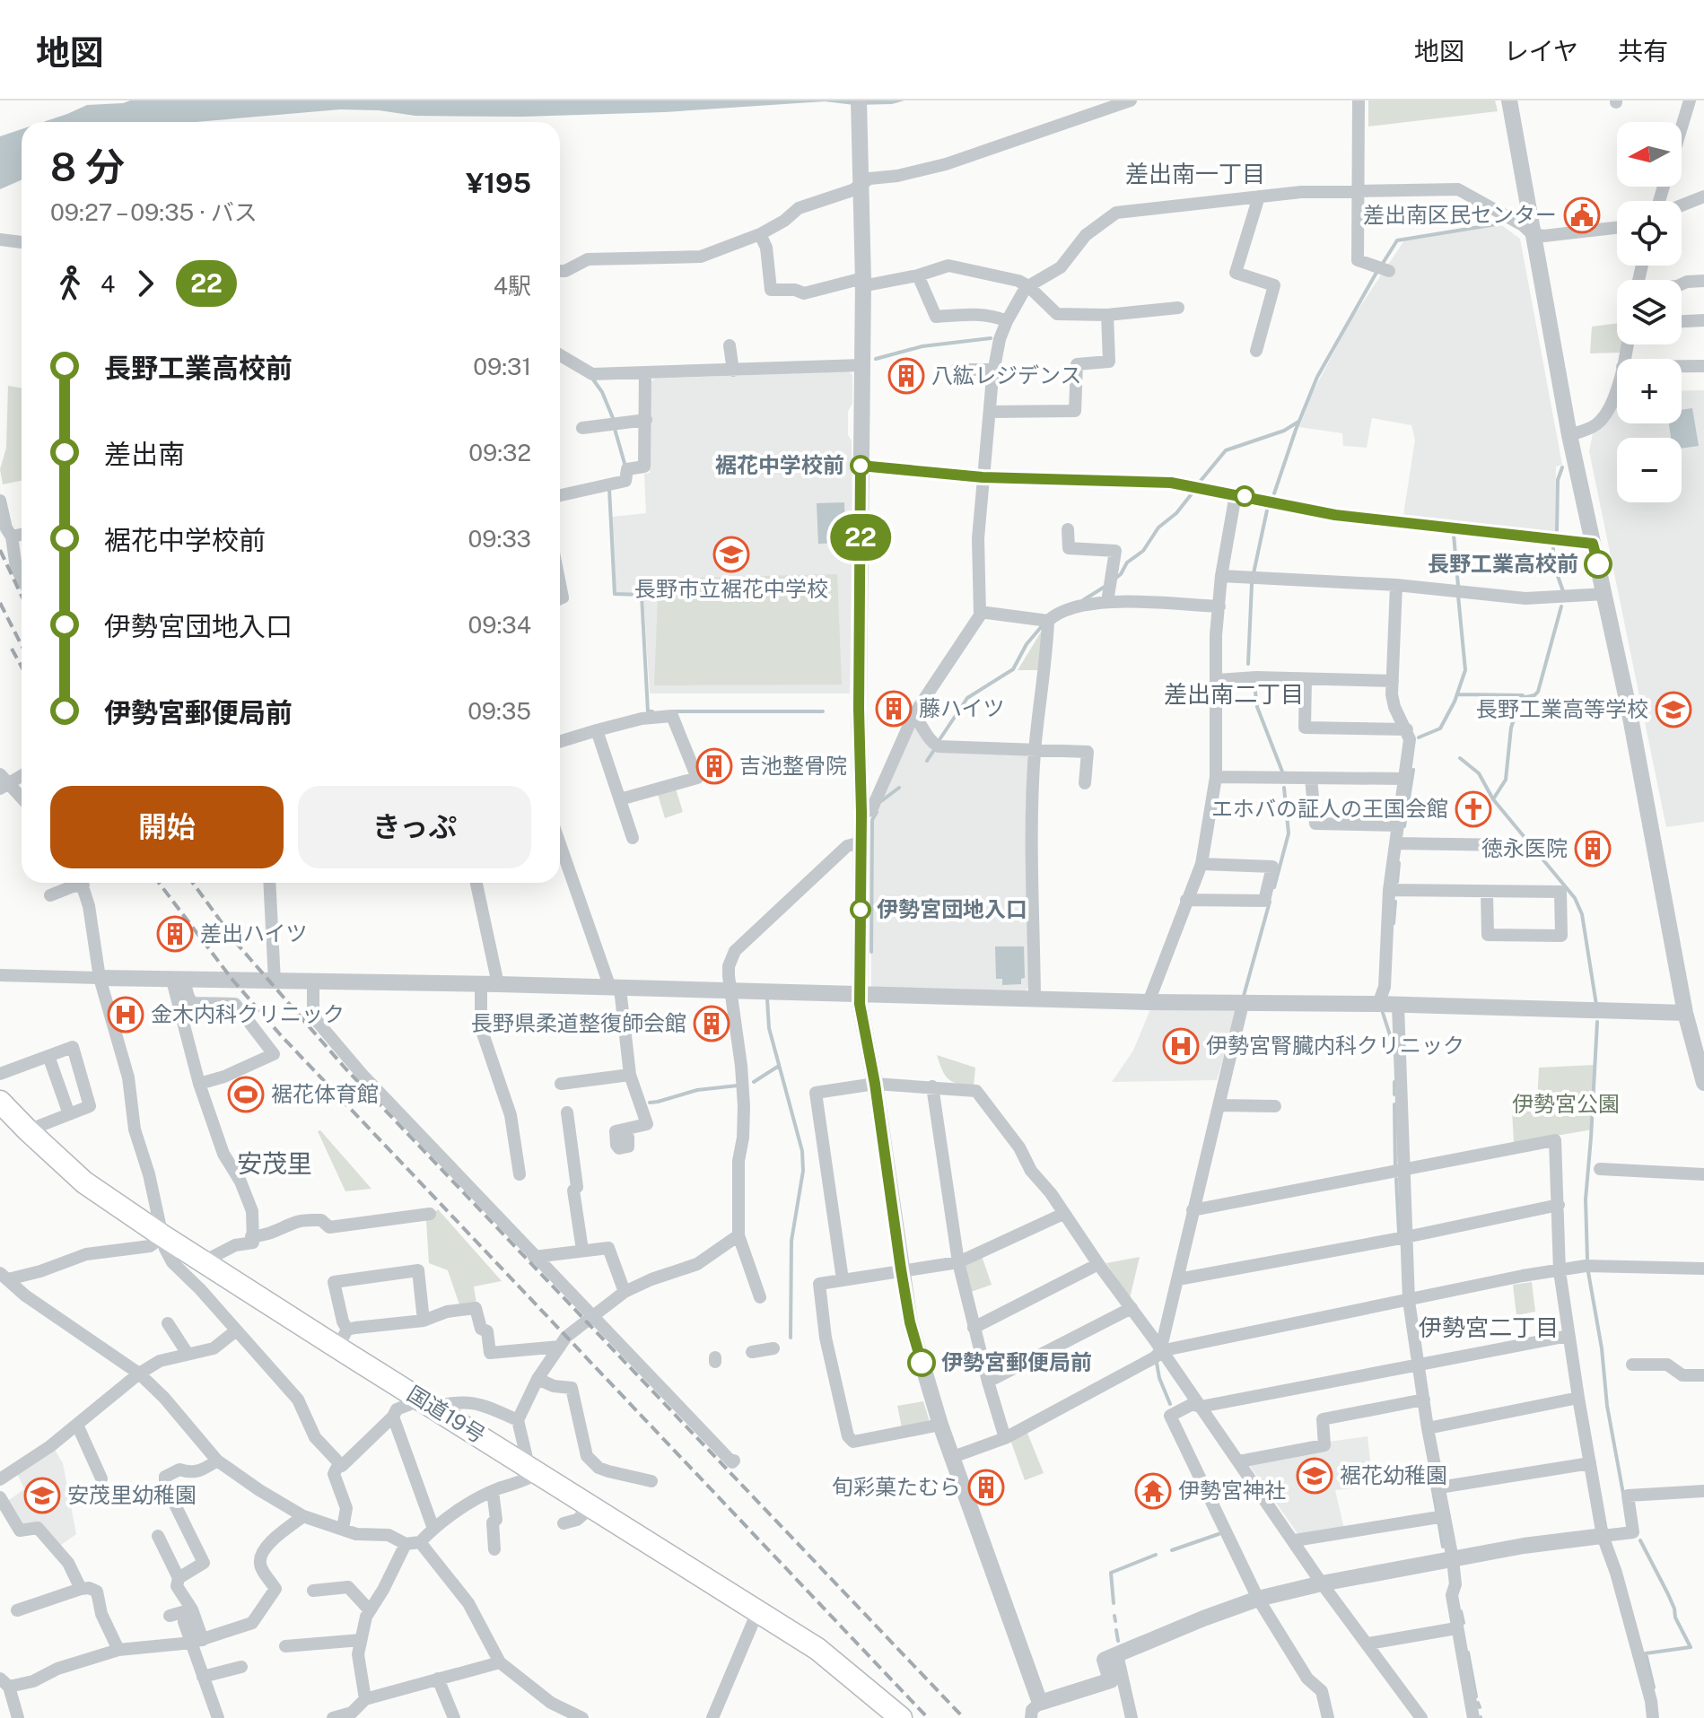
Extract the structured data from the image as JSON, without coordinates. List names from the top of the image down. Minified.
{"streets":{"highway":["国道19号"]},"districts":["差出南一丁目","差出南二丁目","安茂里","伊勢宮二丁目"],"parks":["伊勢宮公園"],"places":{"public building":["差出南区民センター"],"building":["八紘レジデンス","藤ハイツ","吉池整骨院","徳永医院","差出ハイツ","長野県柔道整復師会館","旬彩菓たむら"],"other":["裾花中学校前","長野工業高校前","伊勢宮団地入口","伊勢宮郵便局前"],"school or university":["長野市立裾花中学校","長野工業高等学校","裾花幼稚園","安茂里幼稚園"],"church":["エホバの証人の王国会館"],"hospital":["金木内科クリニック","伊勢宮腎臓内科クリニック"],"sports":["裾花体育館"],"temple":["伊勢宮神社"]},"lines":["bus line 22"],"north":"left","page":{"header":"地図","nav":["地図","レイヤ","共有"],"on_map":"22","map_buttons":["+","−"],"heading":["8 分","09:27 – 09:35 · バス","¥195"],"legs":["4","22","4駅"],"list":[{"name":"長野工業高校前","value":"09:31"},{"name":"差出南","value":"09:32"},{"name":"裾花中学校前","value":"09:33"},{"name":"伊勢宮団地入口","value":"09:34"},{"name":"伊勢宮郵便局前","value":"09:35"}],"buttons":["開始","きっぷ"]}}
